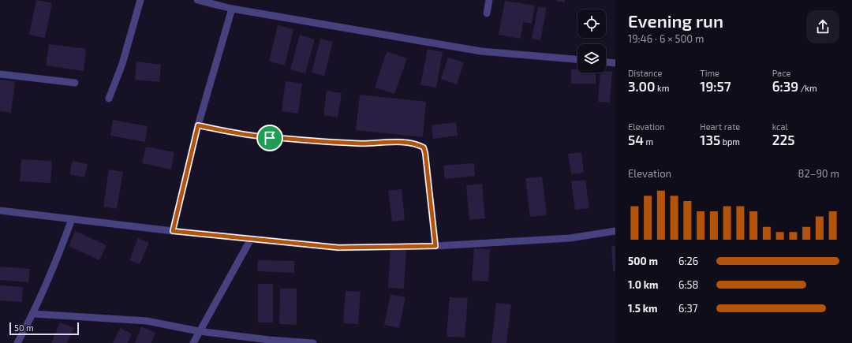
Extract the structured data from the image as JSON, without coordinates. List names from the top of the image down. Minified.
{"scale_bar":"50 m","page":{"heading":["Evening run","19:46 · 6 × 500 m"],"stats":[["Distance","3.00 km"],["Time","19:57"],["Pace","6:39 /km"],["Elevation","54 m"],["Heart rate","135 bpm"],["kcal","225"]],"chart":["Elevation","82–90 m"],"list":[{"name":"500 m","note":"6:26"},{"name":"1.0 km","note":"6:58"},{"name":"1.5 km","note":"6:37"}],"scale":"50 m"}}
